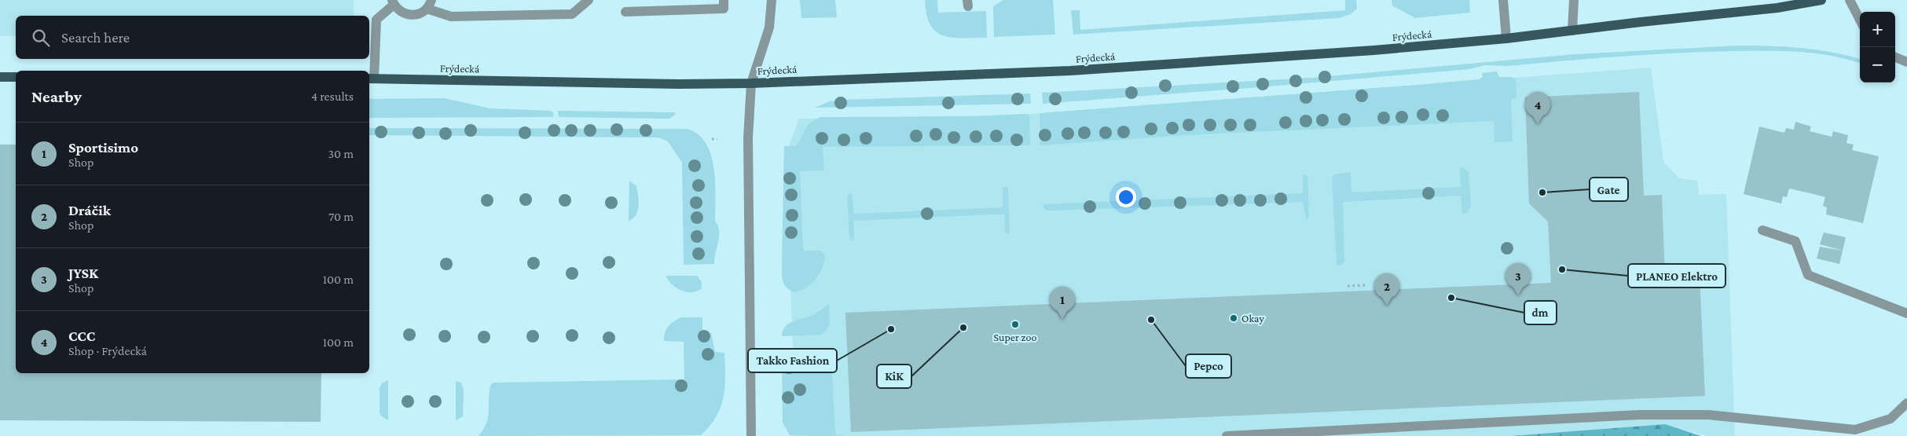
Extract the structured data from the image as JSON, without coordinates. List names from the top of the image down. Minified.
{"streets":{"main road":["Frýdecká"]},"places":["Gate","PLANEO Elektro","dm","Okay","Pepco","Super zoo","KiK","Takko Fashion"],"page":{"map_buttons":["+","−"],"search":"Search here","heading":["Nearby","4 results"],"pins":["4","3","2","1"],"list":[{"mark":"1","name":"Sportisimo","note":"Shop","value":"30 m"},{"mark":"2","name":"Dráčik","note":"Shop","value":"70 m"},{"mark":"3","name":"JYSK","note":"Shop","value":"100 m"},{"mark":"4","name":"CCC","note":"Shop · Frýdecká","value":"100 m"}]}}
